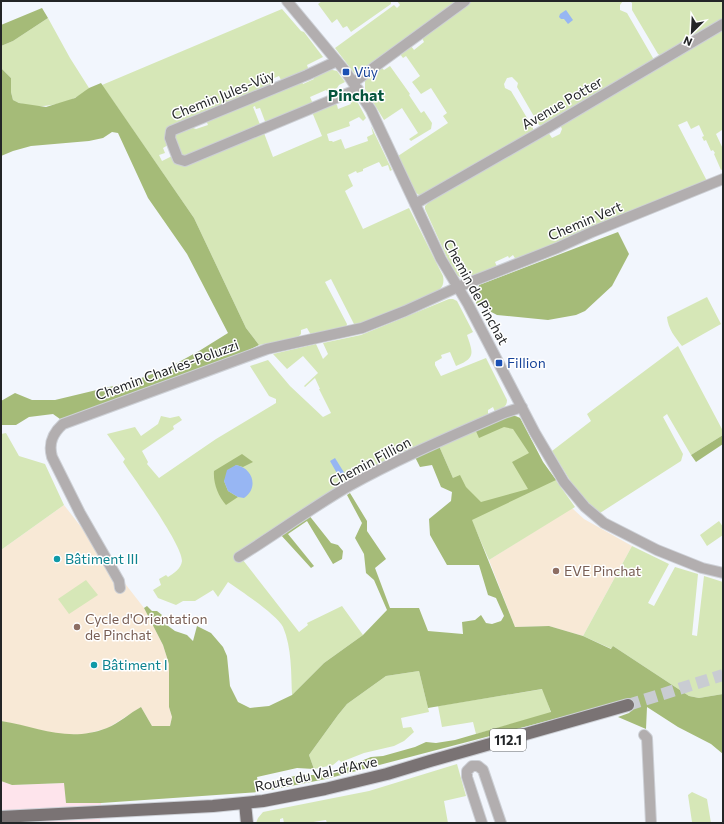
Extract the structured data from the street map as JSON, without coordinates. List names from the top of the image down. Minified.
{"streets":{"main road":["112.1","Route du Val-d'Arve"],"street":["Chemin Jules-Vüy","Avenue Potter","Chemin Vert","Chemin de Pinchat","Chemin Charles-Poluzzi","Chemin Fillion"]},"crossings":[["Chemin Jules-Vüy","Chemin de Pinchat"],["Avenue Potter","Chemin de Pinchat"],["Chemin Vert","Chemin de Pinchat"],["Chemin Vert","Chemin Charles-Poluzzi"],["Chemin de Pinchat","Chemin Charles-Poluzzi"],["Chemin de Pinchat","Chemin Fillion"]],"districts":["Pinchat"],"places":{"transit":["Vüy","Fillion"],"other":["Bâtiment III","EVE Pinchat","Cycle d'Orientation de Pinchat","Bâtiment I"]},"north":"bottom left"}
